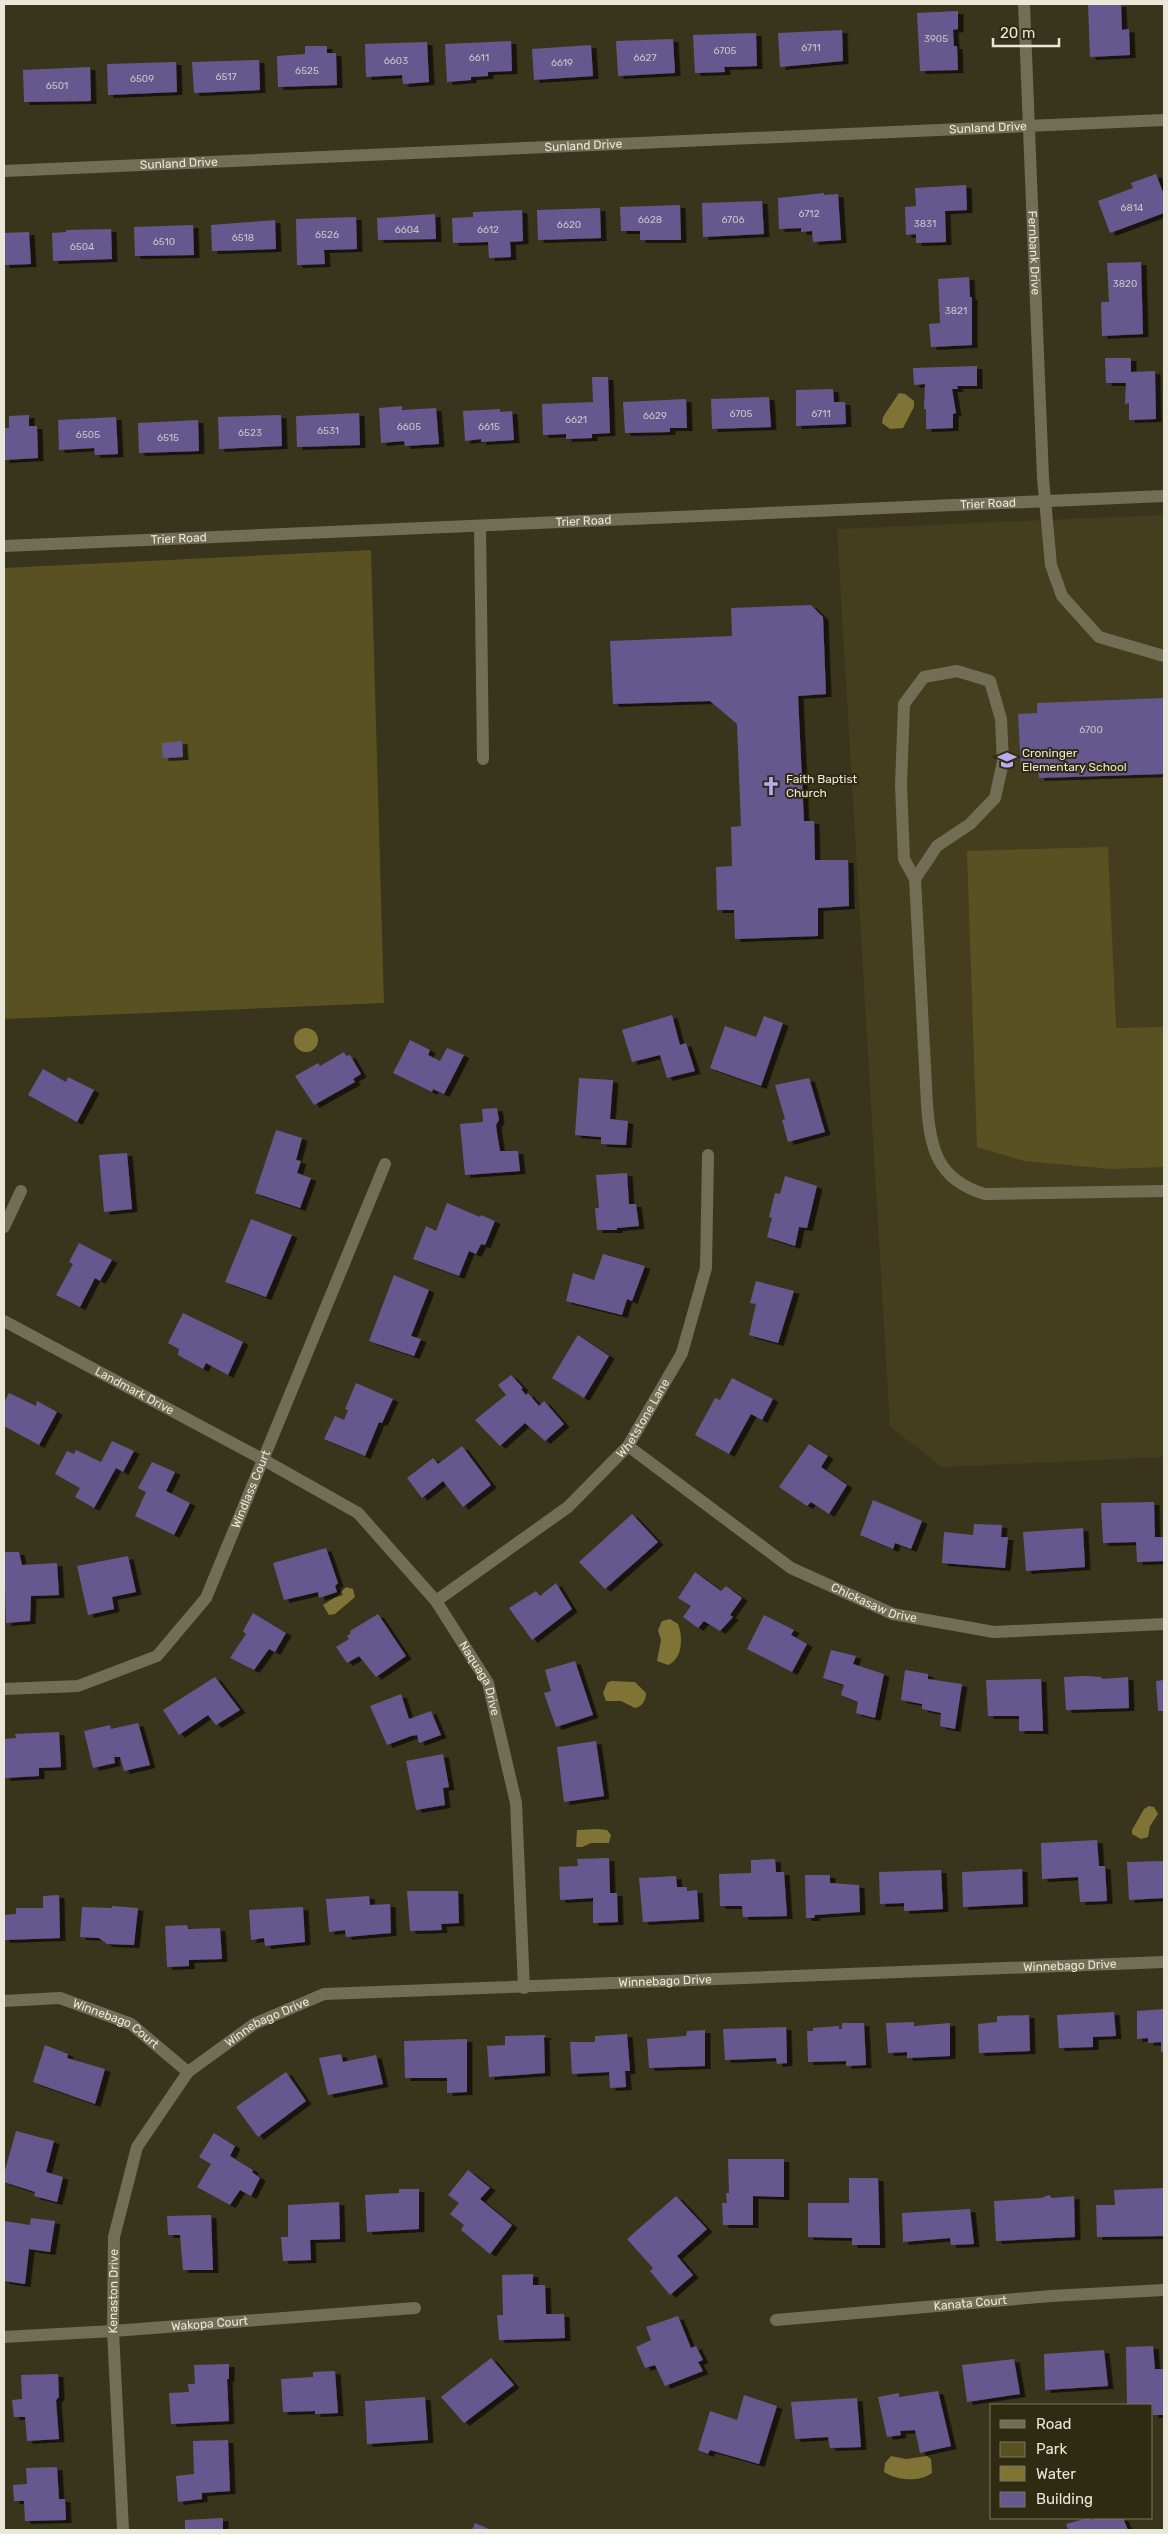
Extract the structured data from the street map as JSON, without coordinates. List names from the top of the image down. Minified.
{"streets":{"street":["Sunland Drive","Fernbank Drive","Trier Road","Landmark Drive","Whetstone Lane","Windlass Court","Chickasaw Drive","Naquaga Drive","Winnebago Drive","Winnebago Court","Kenaston Drive","Kanata Court","Wakopa Court"]},"crossings":[["Sunland Drive","Fernbank Drive"],["Fernbank Drive","Trier Road"],["Landmark Drive","Windlass Court"],["Landmark Drive","Naquaga Drive"],["Whetstone Lane","Chickasaw Drive"],["Whetstone Lane","Naquaga Drive"],["Windlass Court","Naquaga Drive"],["Naquaga Drive","Winnebago Drive"],["Winnebago Drive","Winnebago Court"],["Winnebago Drive","Kenaston Drive"],["Winnebago Court","Kenaston Drive"],["Kenaston Drive","Wakopa Court"]],"places":{"school or university":["Croninger Elementary School"],"church":["Faith Baptist Church"]},"house_numbers":["3905","6711","6705","6611","6627","6603","6619","6525","6517","6509","6501","6814","6712","6628","6706","3831","6620","6604","6612","6526","6518","6510","6504","3820","3821","6705","6711","6629","6621","6605","6615","6531","6523","6505","6515","6700"],"legend":["Road","Park","Water","Building"],"scale_bar":"20 m"}
